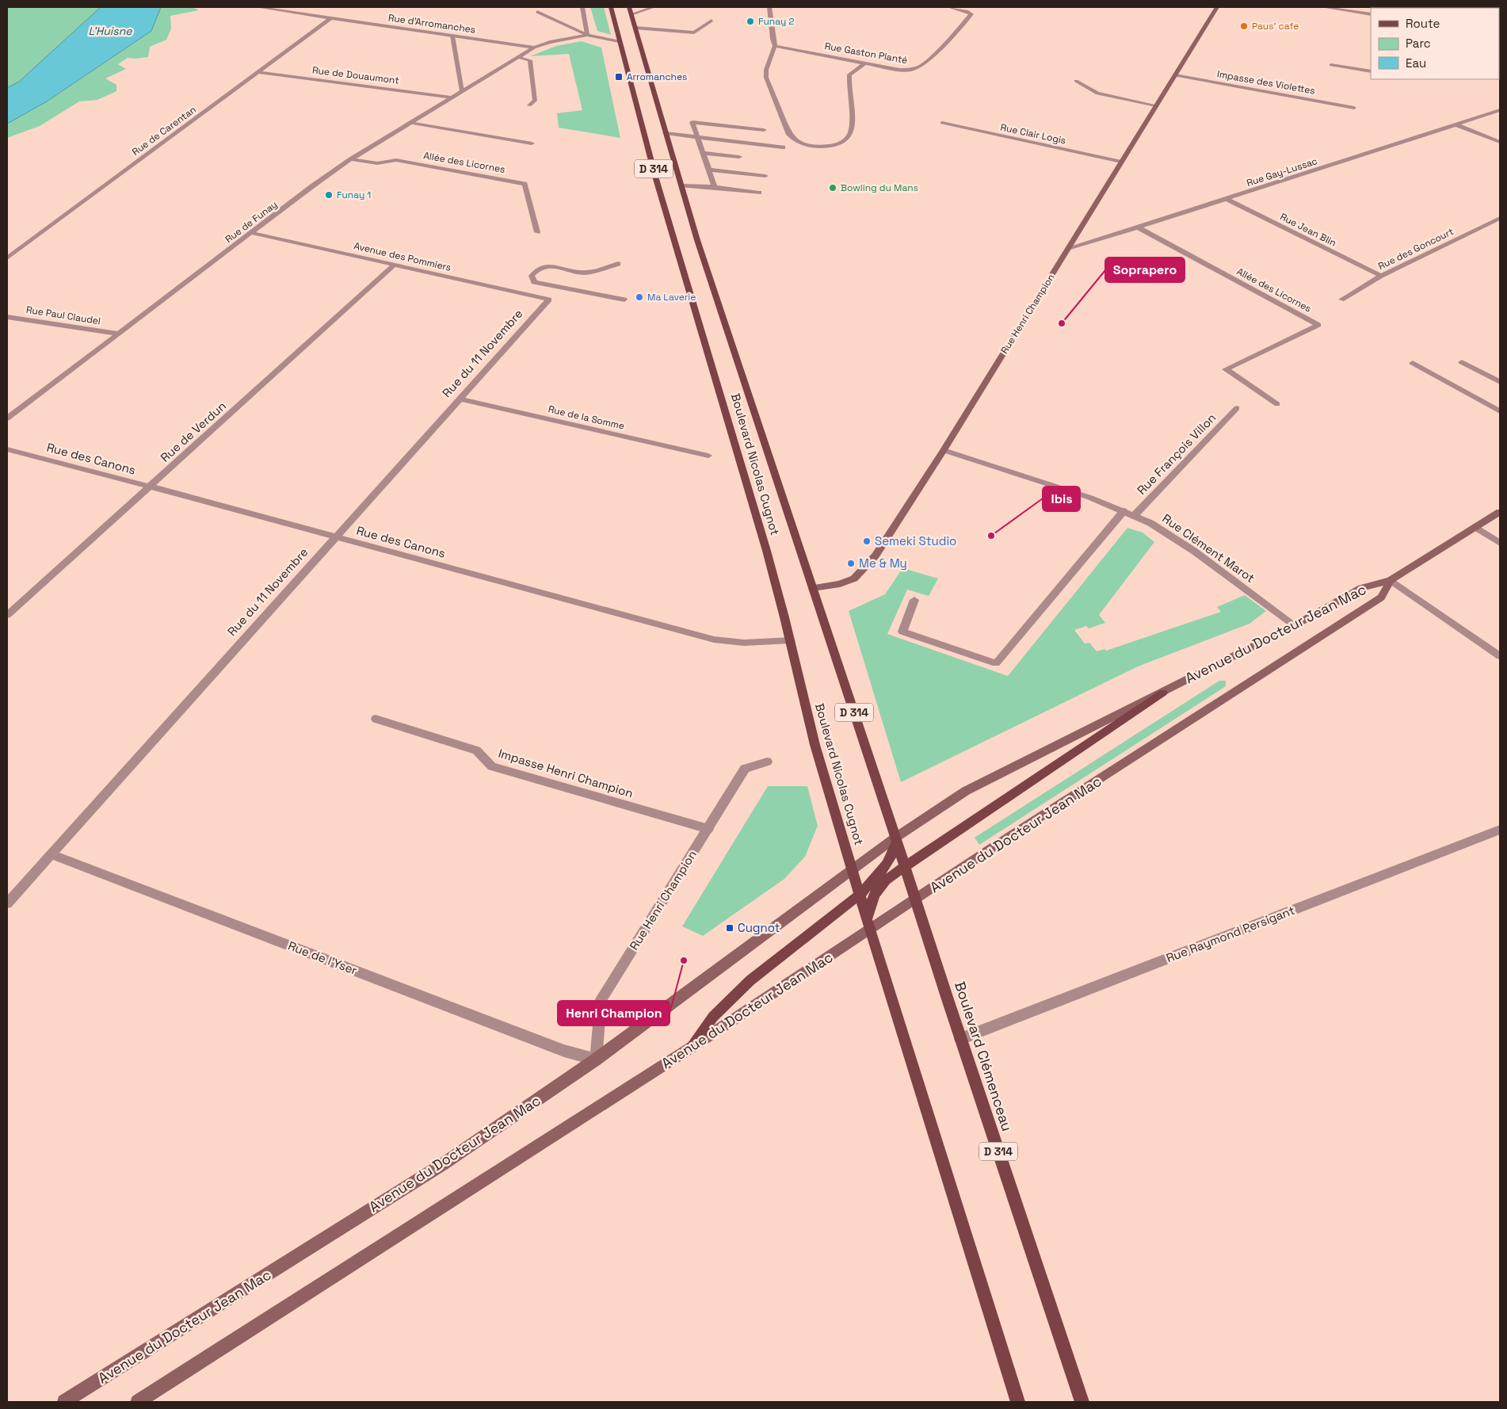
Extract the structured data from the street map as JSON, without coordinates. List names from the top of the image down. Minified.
{"streets":{"main road":["D 314","Rue Henri Champion","Boulevard Nicolas Cugnot","Avenue du Docteur Jean Mac","Boulevard Clémenceau"],"street":["Rue d'Arromanches","Rue Gaston Planté","Rue de Douaumont","Impasse des Violettes","Rue de Carentan","Rue Clair Logis","Allée des Licornes","Rue Gay-Lussac","Rue de Funay","Rue Jean Blin","Rue des Goncourt","Avenue des Pommiers","Rue Paul Claudel","Rue du 11 Novembre","Rue de la Somme","Rue de Verdun","Rue François Villon","Rue des Canons","Rue Clément Marot","Impasse Henri Champion","Rue Raymond Persigant","Rue de l'Yser"]},"crossings":[["Rue d'Arromanches","Rue de Carentan"],["Rue d'Arromanches","Rue de Funay"],["Rue de Douaumont","Rue de Carentan"],["Rue de Douaumont","Rue de Funay"],["Impasse des Violettes","Rue Henri Champion"],["Rue Clair Logis","Rue Henri Champion"],["Allée des Licornes","Rue Gay-Lussac"],["Allée des Licornes","Rue de Funay"],["D 314","Boulevard Nicolas Cugnot"],["D 314","Avenue du Docteur Jean Mac"],["Rue Gay-Lussac","Rue Jean Blin"],["Rue Gay-Lussac","Rue Henri Champion"],["Rue de Funay","Avenue des Pommiers"],["Rue de Funay","Rue Paul Claudel"],["Rue de Funay","Boulevard Nicolas Cugnot"],["Rue Jean Blin","Rue des Goncourt"],["Avenue des Pommiers","Rue du 11 Novembre"],["Avenue des Pommiers","Rue de Verdun"],["Rue Henri Champion","Boulevard Nicolas Cugnot"],["Rue Henri Champion","Rue Clément Marot"],["Rue Henri Champion","Avenue du Docteur Jean Mac"],["Rue Henri Champion","Impasse Henri Champion"],["Rue Henri Champion","Rue de l'Yser"],["Rue du 11 Novembre","Rue de la Somme"],["Rue du 11 Novembre","Rue des Canons"],["Rue du 11 Novembre","Rue de l'Yser"],["Rue de Verdun","Rue des Canons"],["Rue François Villon","Rue Clément Marot"],["Rue des Canons","Boulevard Nicolas Cugnot"],["Boulevard Nicolas Cugnot","Avenue du Docteur Jean Mac"],["Boulevard Nicolas Cugnot","Boulevard Clémenceau"],["Rue Clément Marot","Avenue du Docteur Jean Mac"],["Avenue du Docteur Jean Mac","Rue de l'Yser"],["Avenue du Docteur Jean Mac","Boulevard Clémenceau"],["Rue Raymond Persigant","Boulevard Clémenceau"]],"water":["L'Huisne"],"places":{"other":["Funay 2","Paus' cafe","Bowling du Mans","Funay 1","Ma Laverie","Soprapero","Ibis","Semeki Studio","Me & My","Henri Champion"],"transit":["Arromanches","Cugnot"]},"legend":["Route","Parc","Eau"]}
